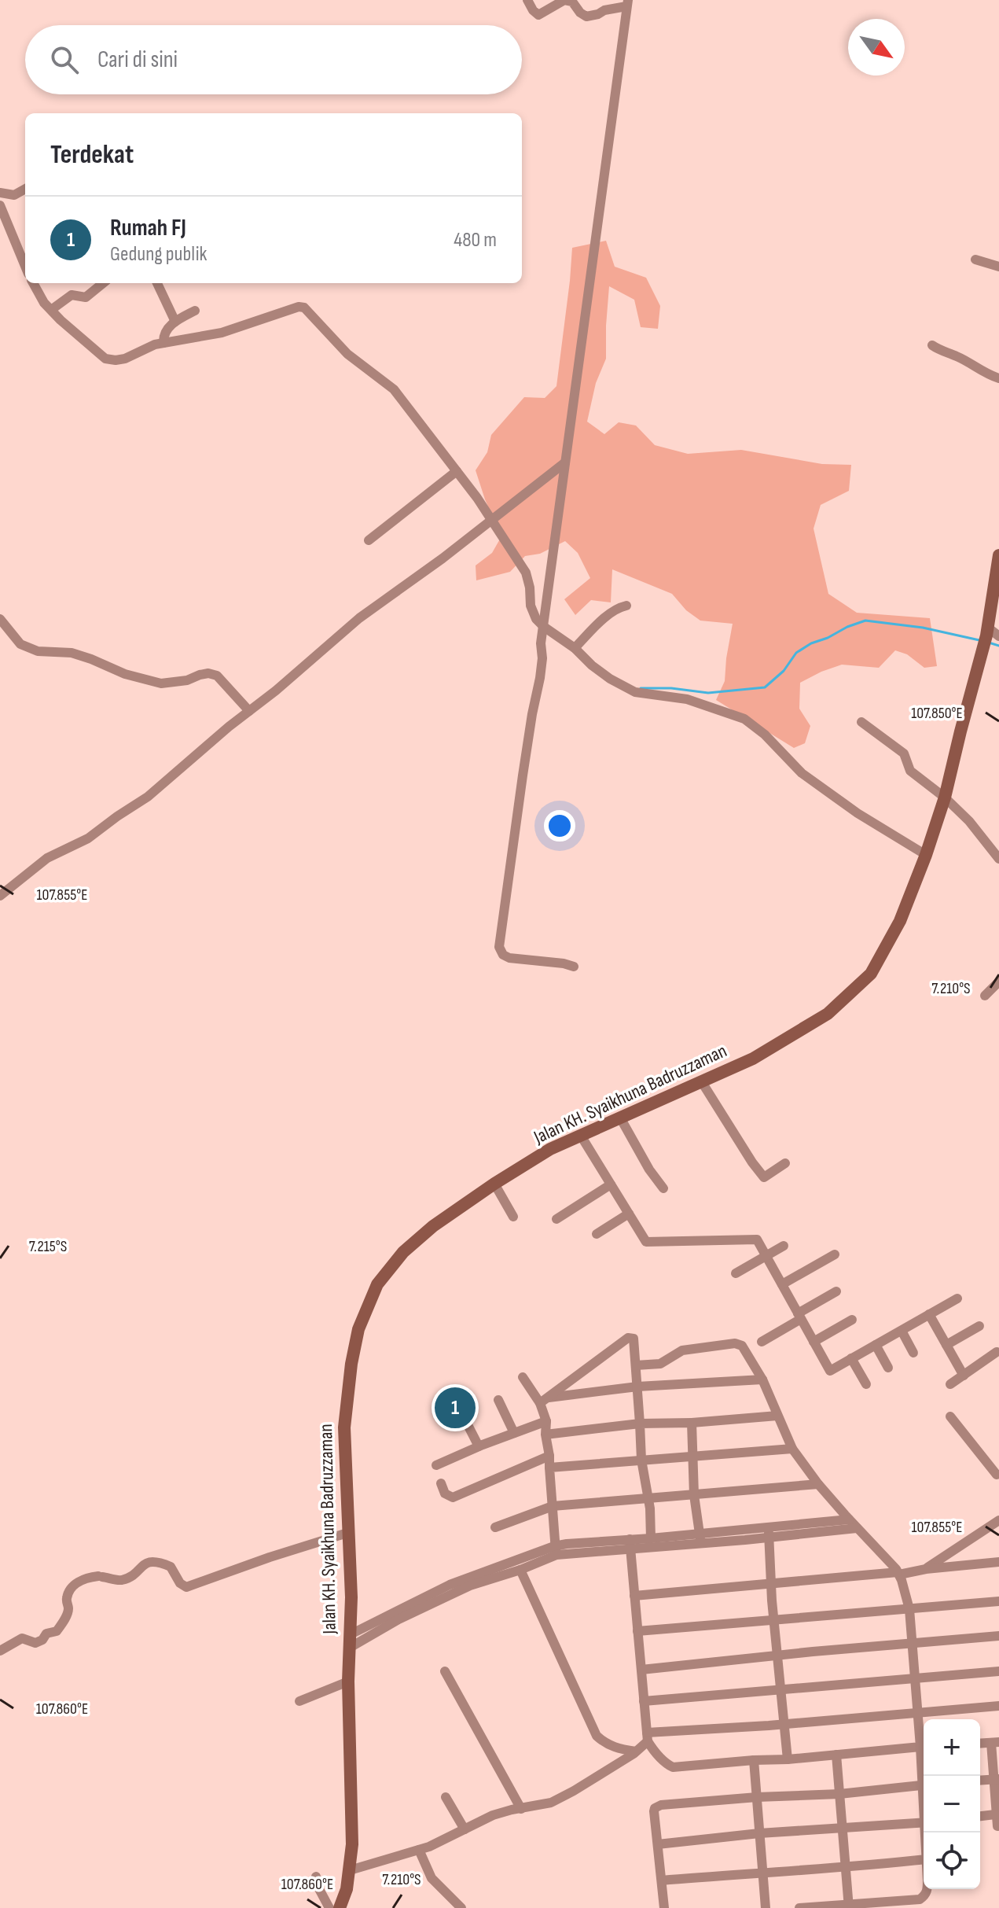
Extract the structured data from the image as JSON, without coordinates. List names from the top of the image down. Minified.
{"streets":{"main road":["Jalan KH. Syaikhuna Badruzzaman"]},"north":"bottom right","page":{"search":"Cari di sini","heading":"Terdekat","list":[{"mark":"1","name":"Rumah FJ","note":"Gedung publik","value":"480 m"}],"pins":"1","map_buttons":["+","−"]},"coordinates":["107.850°E","107.855°E","7.210°S","7.215°S","107.860°E"]}
